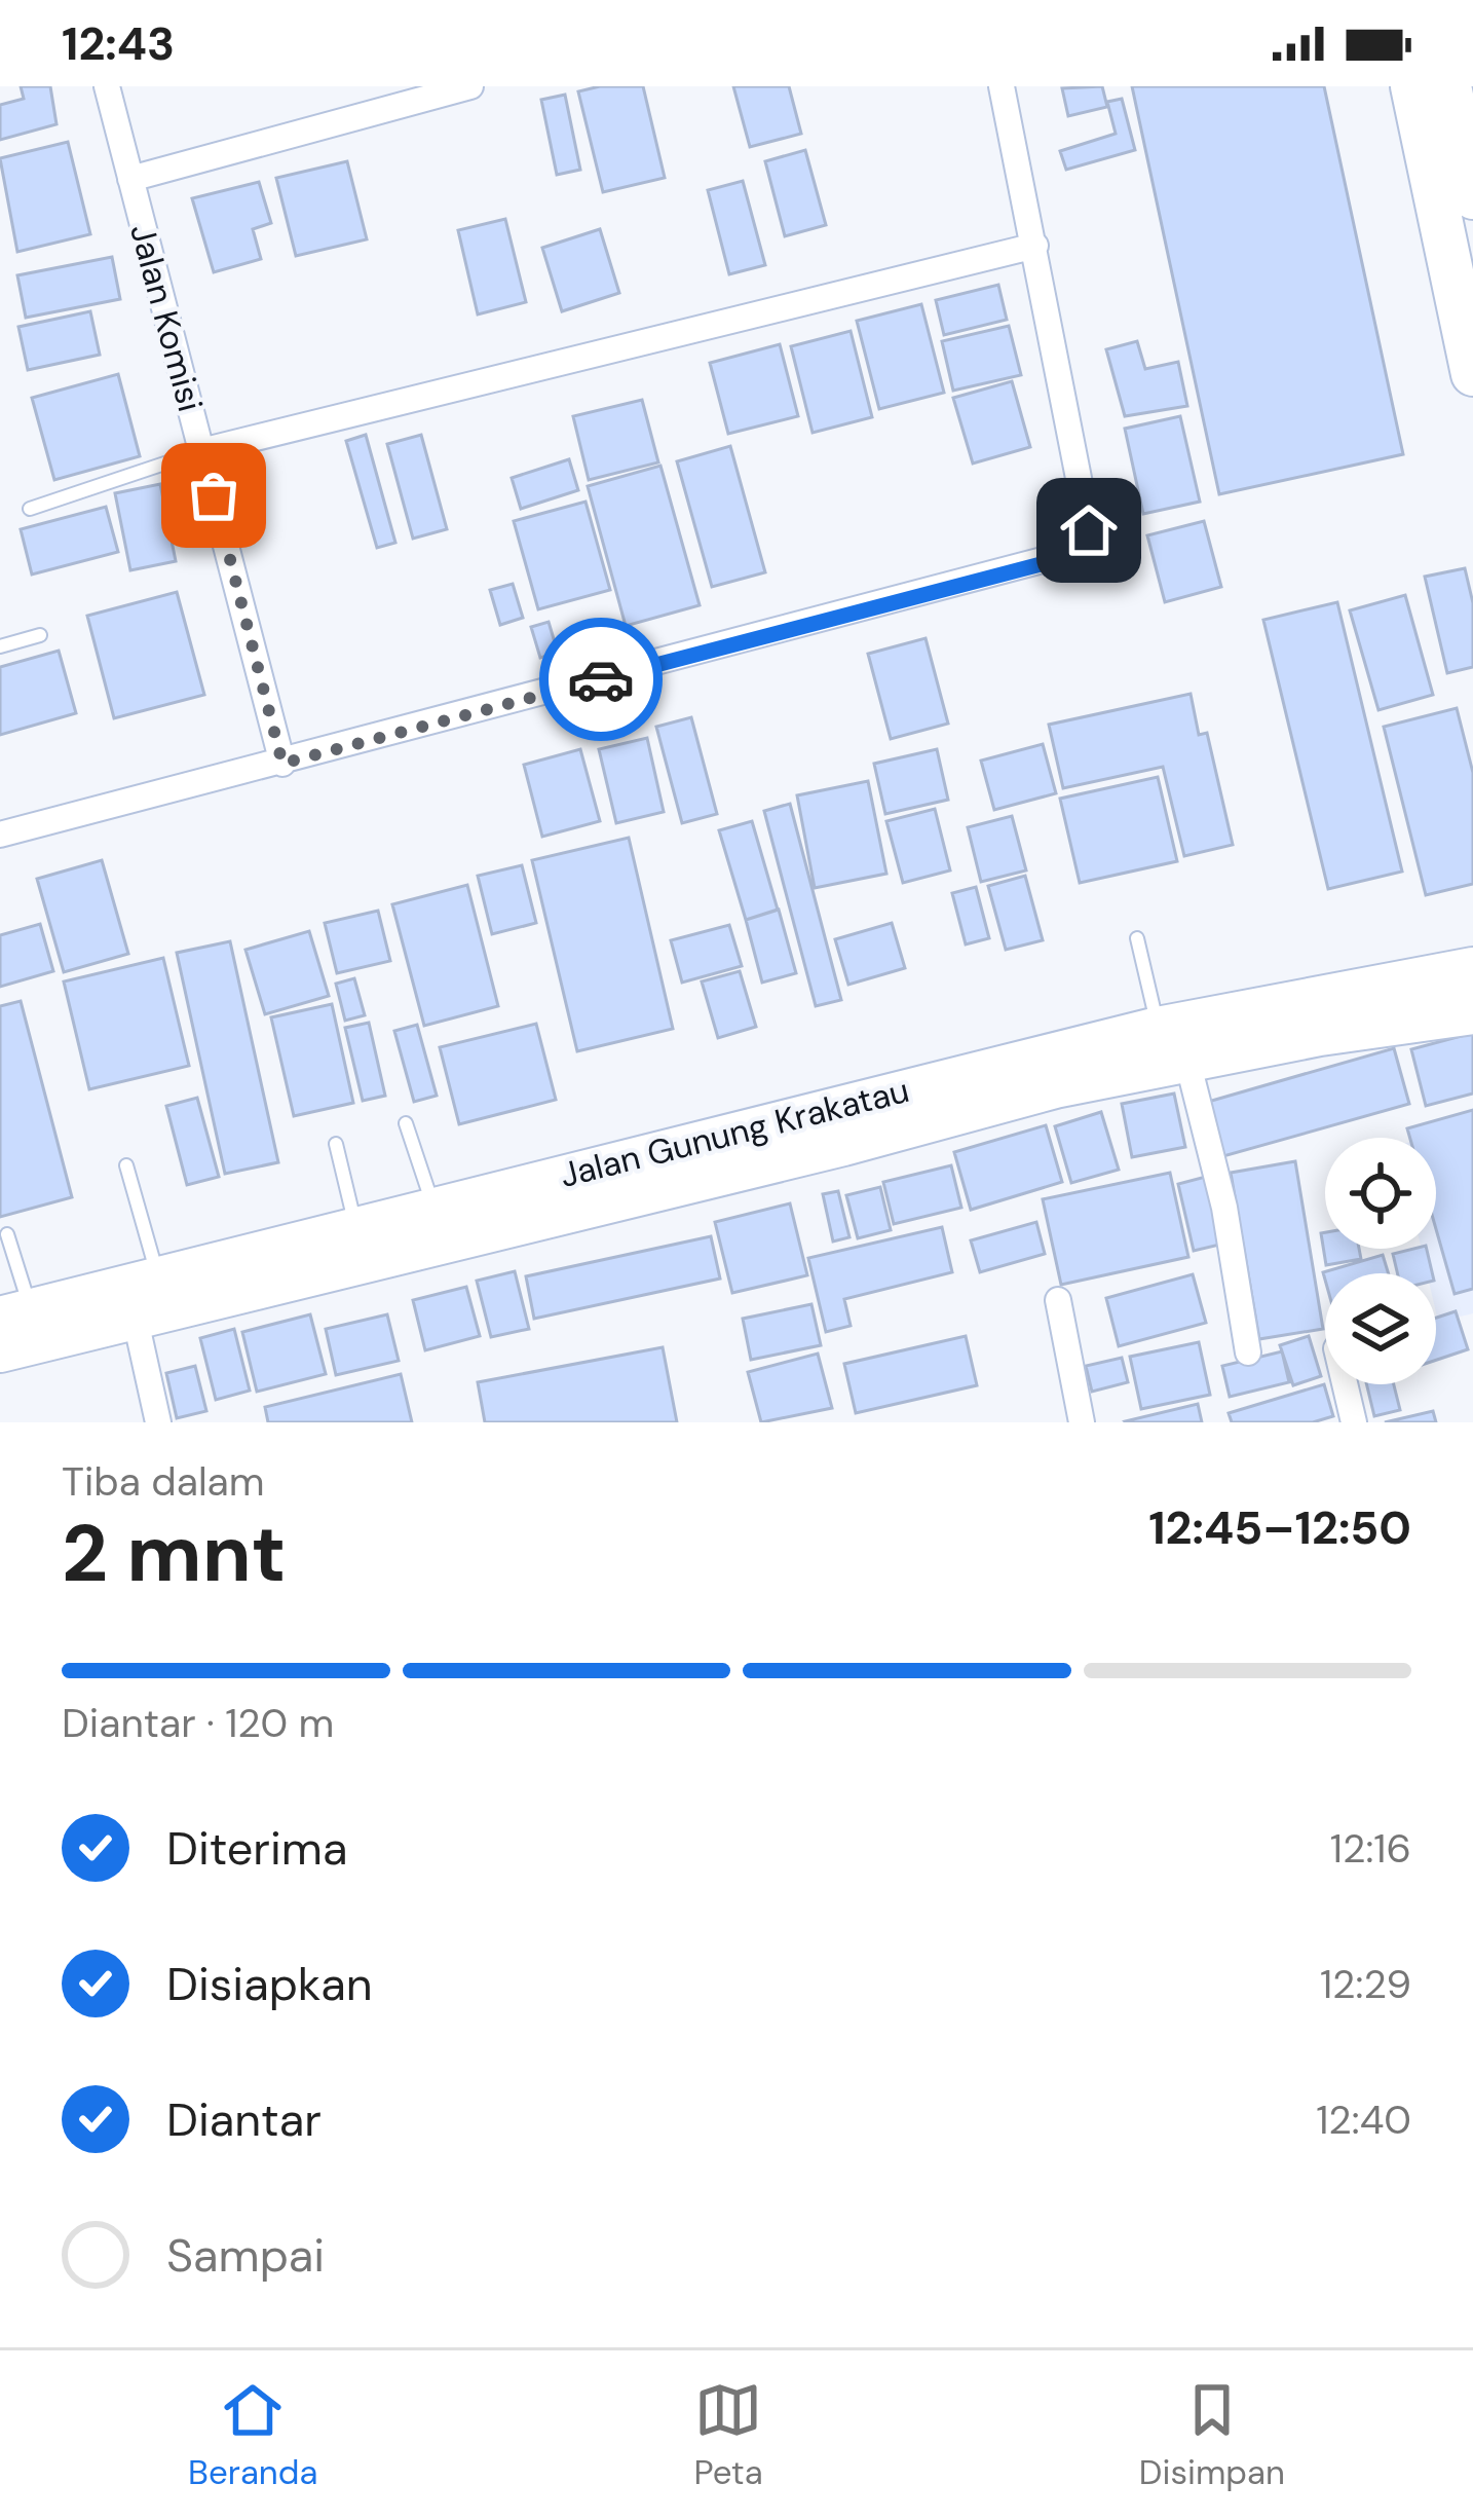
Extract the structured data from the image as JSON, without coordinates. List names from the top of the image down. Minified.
{"streets":{"highway":["Jalan Gunung Krakatau"],"street":["Jalan Komisi"]},"page":{"status":"12:43","heading":["2 mnt","Tiba dalam","12:45–12:50"],"bar":"Diantar · 120 m","list":[["Diterima","12:16"],["Disiapkan","12:29"],["Diantar","12:40"],"Sampai"],"tabs":["Beranda","Peta","Disimpan"]}}
